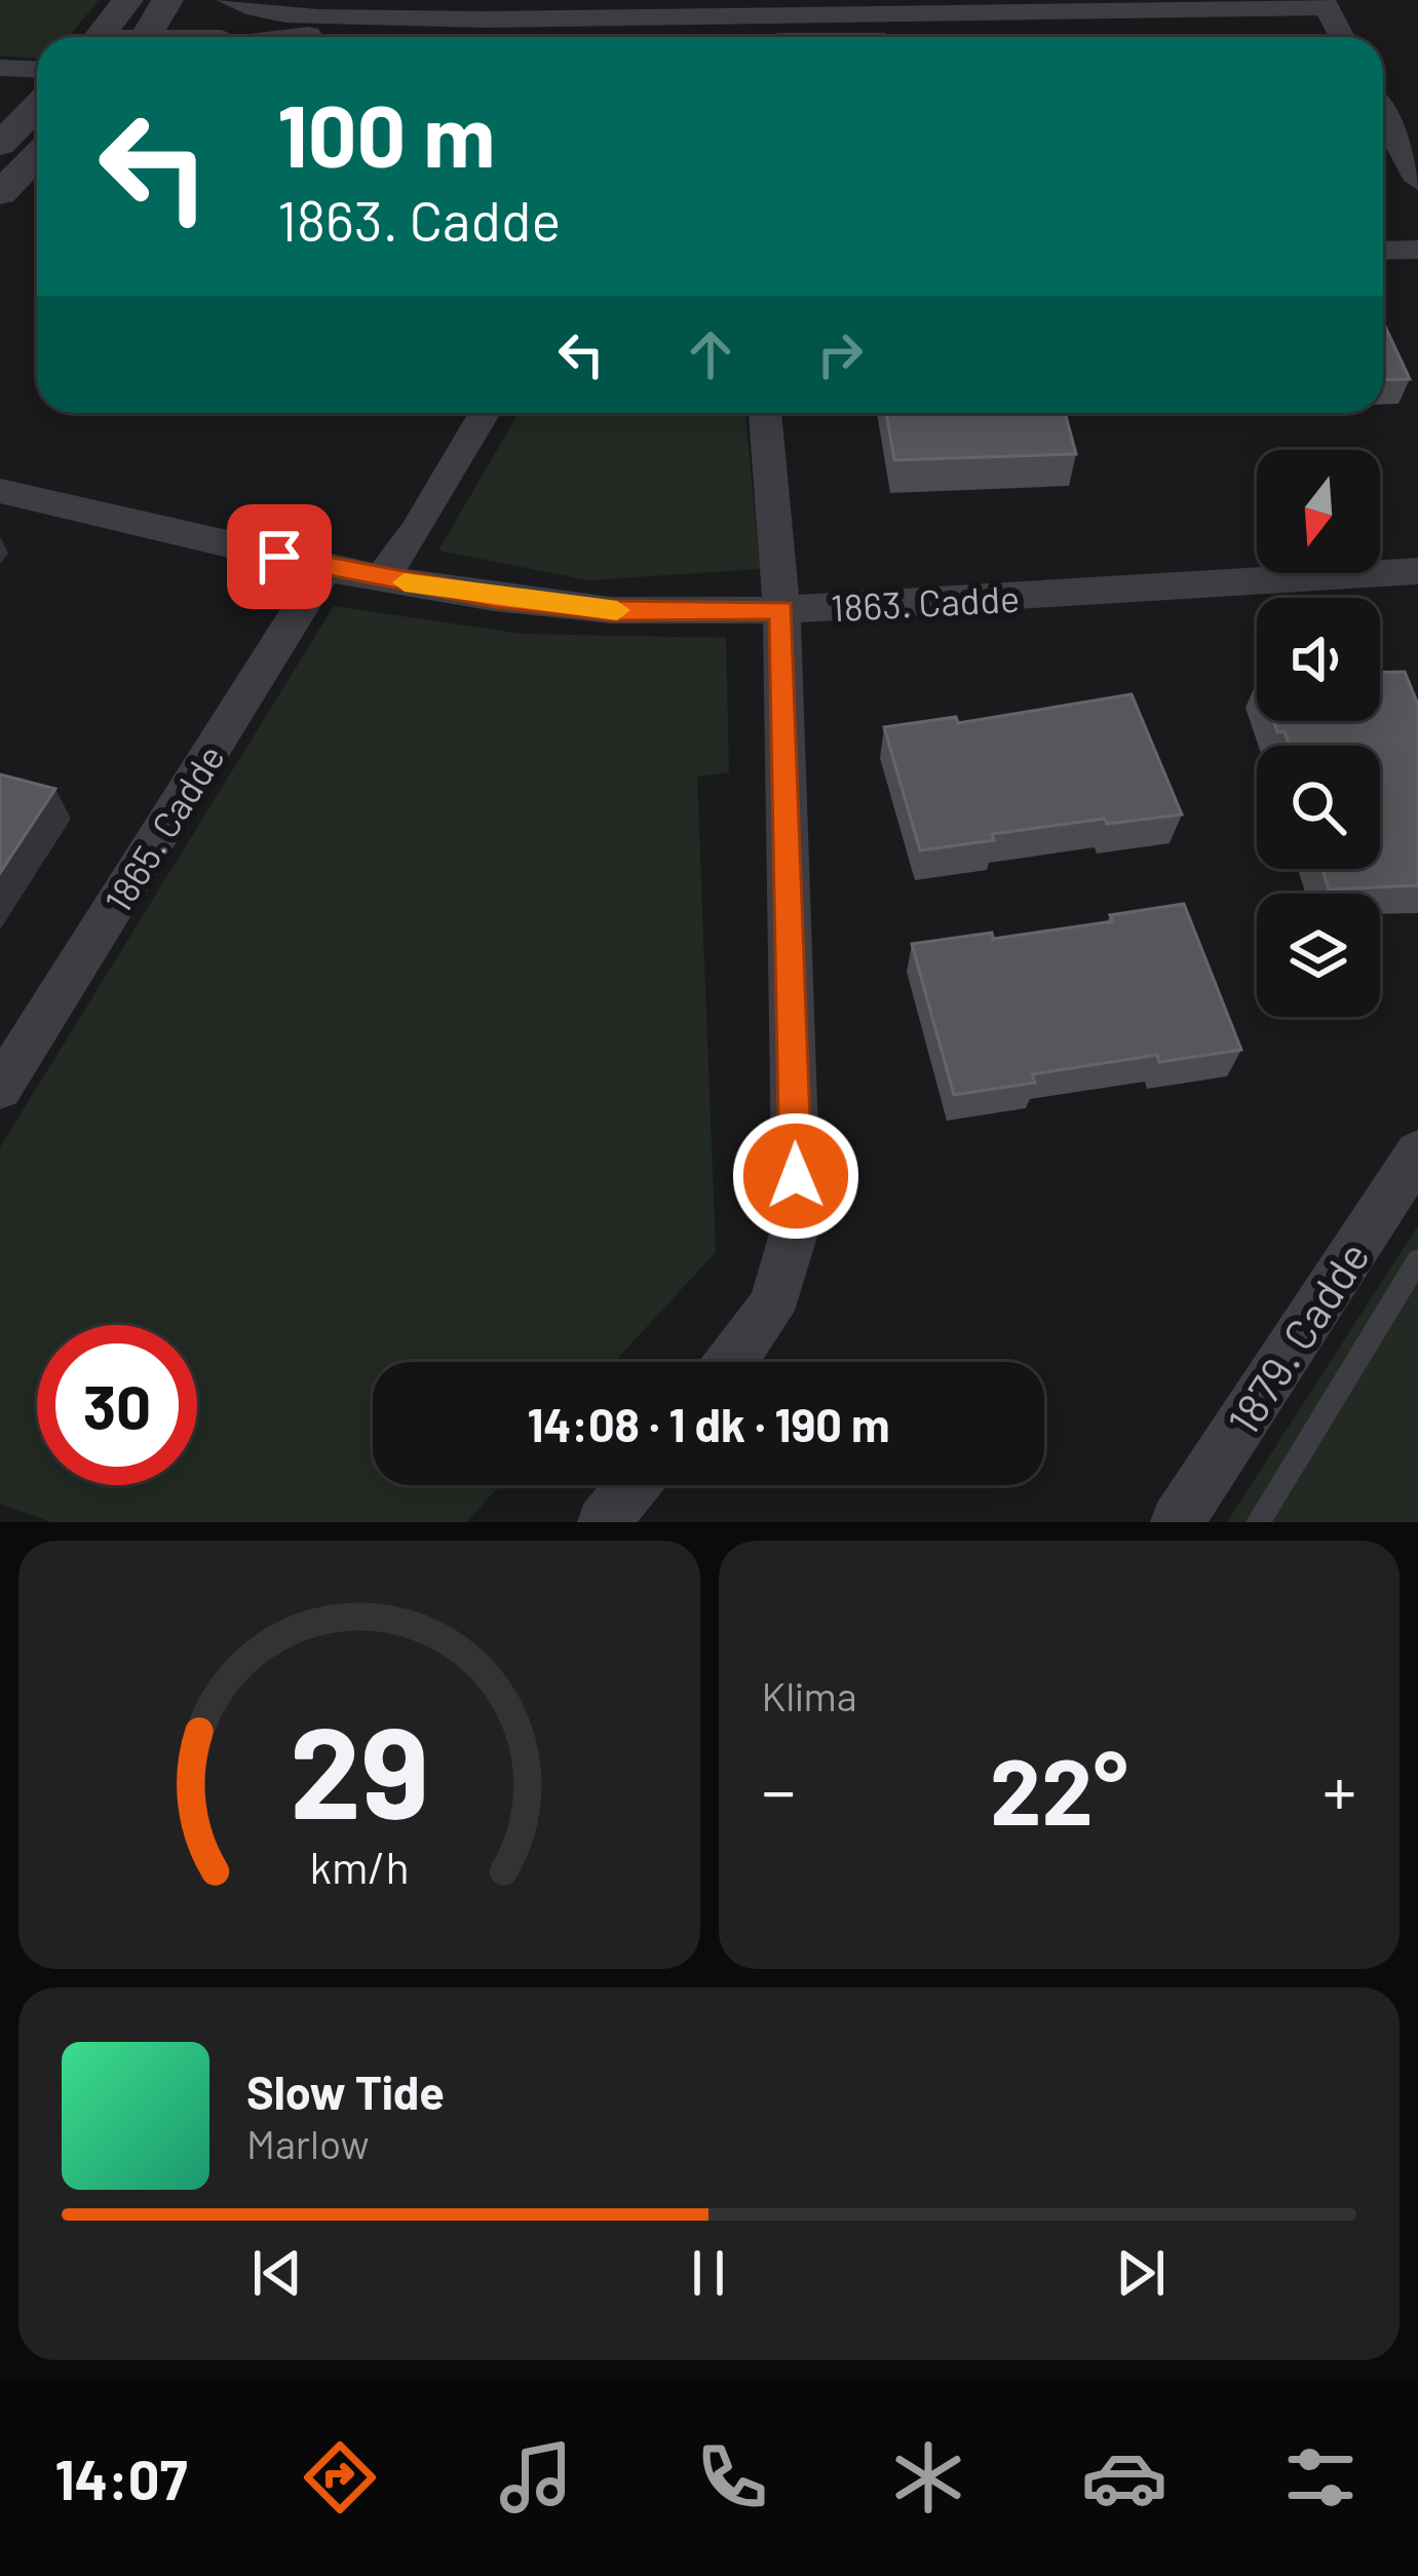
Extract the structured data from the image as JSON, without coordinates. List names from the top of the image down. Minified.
{"streets":{"street":["1863. Cadde","1865. Cadde","1879. Cadde"]},"crossings":[["1863. Cadde","1865. Cadde"]],"north":"bottom","page":{"turn":["100 m","1863. Cadde"],"limit":"30","trip":"14:08 · 1 dk · 190 m","tile":"Klima","heat":["−","22°","+"],"song":["Slow Tide","Marlow"],"tabs":"14:07","gauge":["29","km/h"]}}
